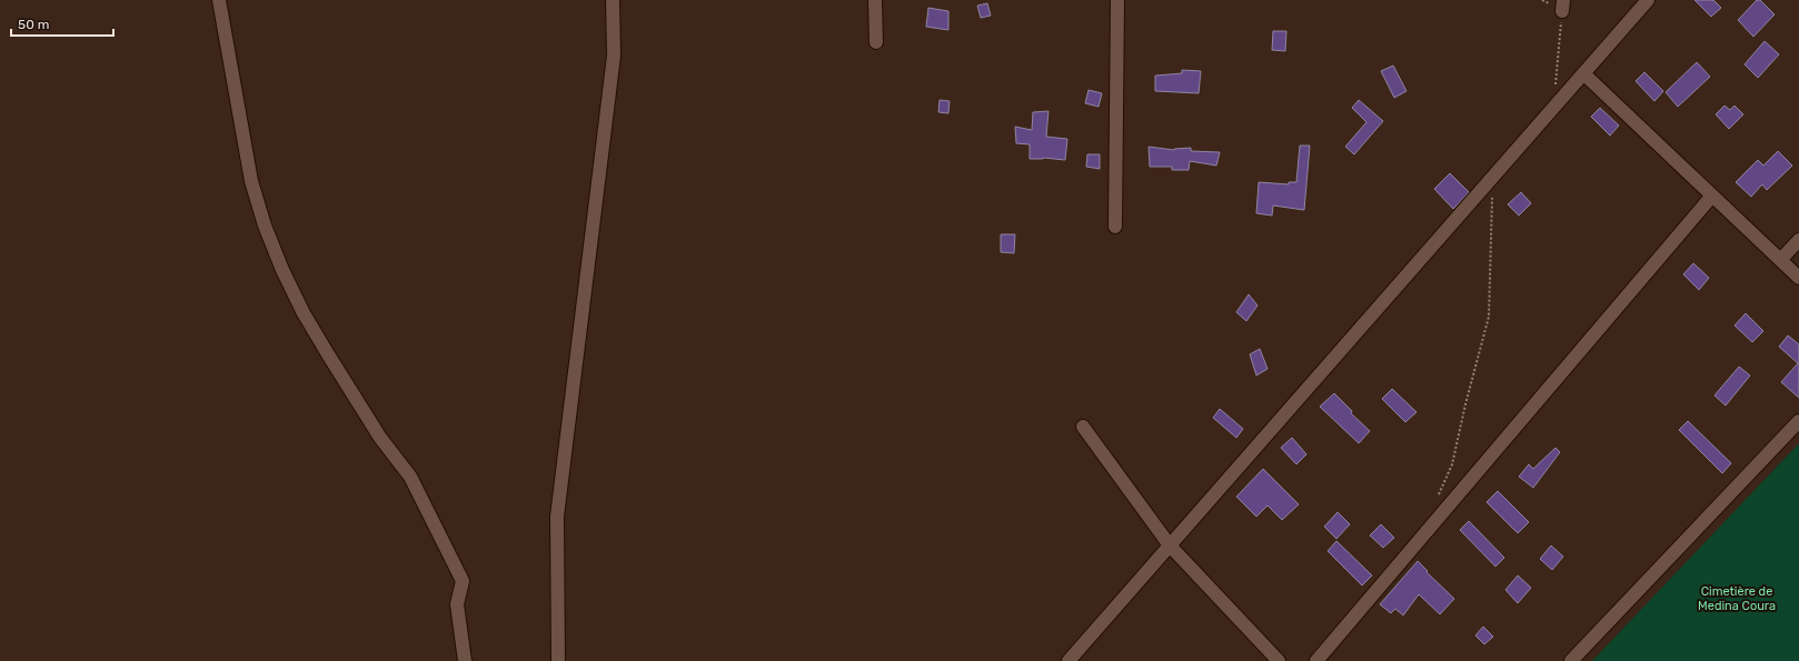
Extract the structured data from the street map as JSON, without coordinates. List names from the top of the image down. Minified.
{"parks":["Cimetière de Medina Coura"],"scale_bar":"50 m"}
